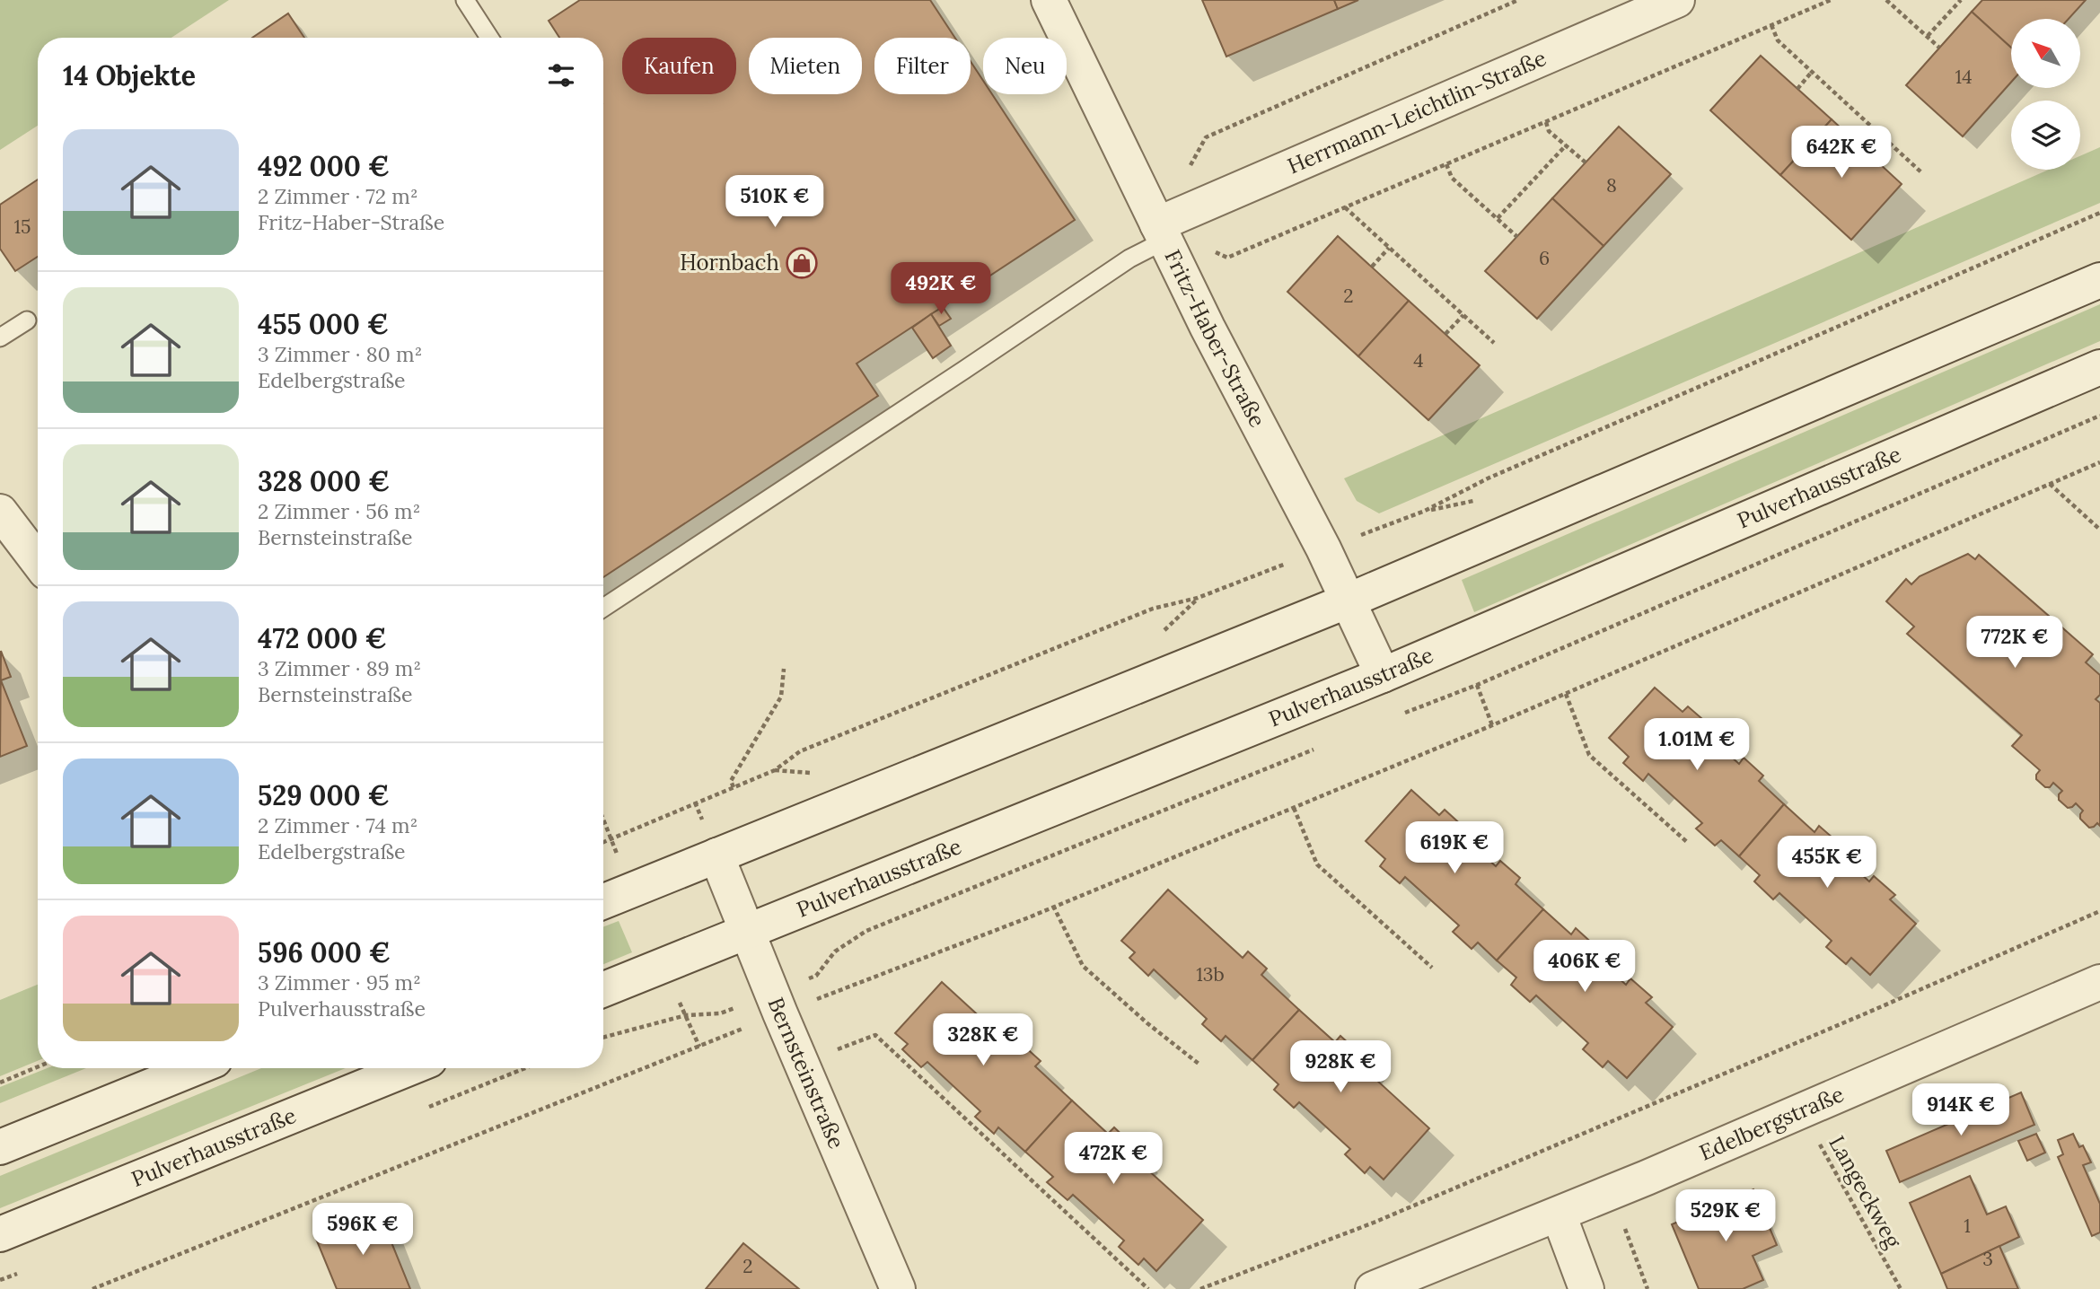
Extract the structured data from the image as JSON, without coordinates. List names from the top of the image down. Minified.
{"streets":{"main road":["Herrmann-Leichtlin-Straße","Fritz-Haber-Straße","Pulverhausstraße","Bernsteinstraße","Edelbergstraße"],"path":["Langeckweg"]},"crossings":[["Herrmann-Leichtlin-Straße","Fritz-Haber-Straße"],["Fritz-Haber-Straße","Pulverhausstraße"],["Pulverhausstraße","Bernsteinstraße"],["Edelbergstraße","Langeckweg"]],"places":{"shop":["Hornbach"]},"house_numbers":["14","8","15","6","2","4","13b","1","3","2"],"north":"top left","page":{"chip":["Kaufen","Mieten","Filter","Neu"],"heading":"14 Objekte","list":[{"name":"492 000 €","note":"2 Zimmer · 72 m² · Fritz-Haber-Straße"},{"name":"455 000 €","note":"3 Zimmer · 80 m² · Edelbergstraße"},{"name":"328 000 €","note":"2 Zimmer · 56 m² · Bernsteinstraße"},{"name":"472 000 €","note":"3 Zimmer · 89 m² · Bernsteinstraße"},{"name":"529 000 €","note":"2 Zimmer · 74 m² · Edelbergstraße"},{"name":"596 000 €","note":"3 Zimmer · 95 m² · Pulverhausstraße"}],"price":["642K €","510K €","492K €","772K €","1.01M €","619K €","455K €","406K €","328K €","928K €","914K €","472K €","529K €","596K €"]}}
